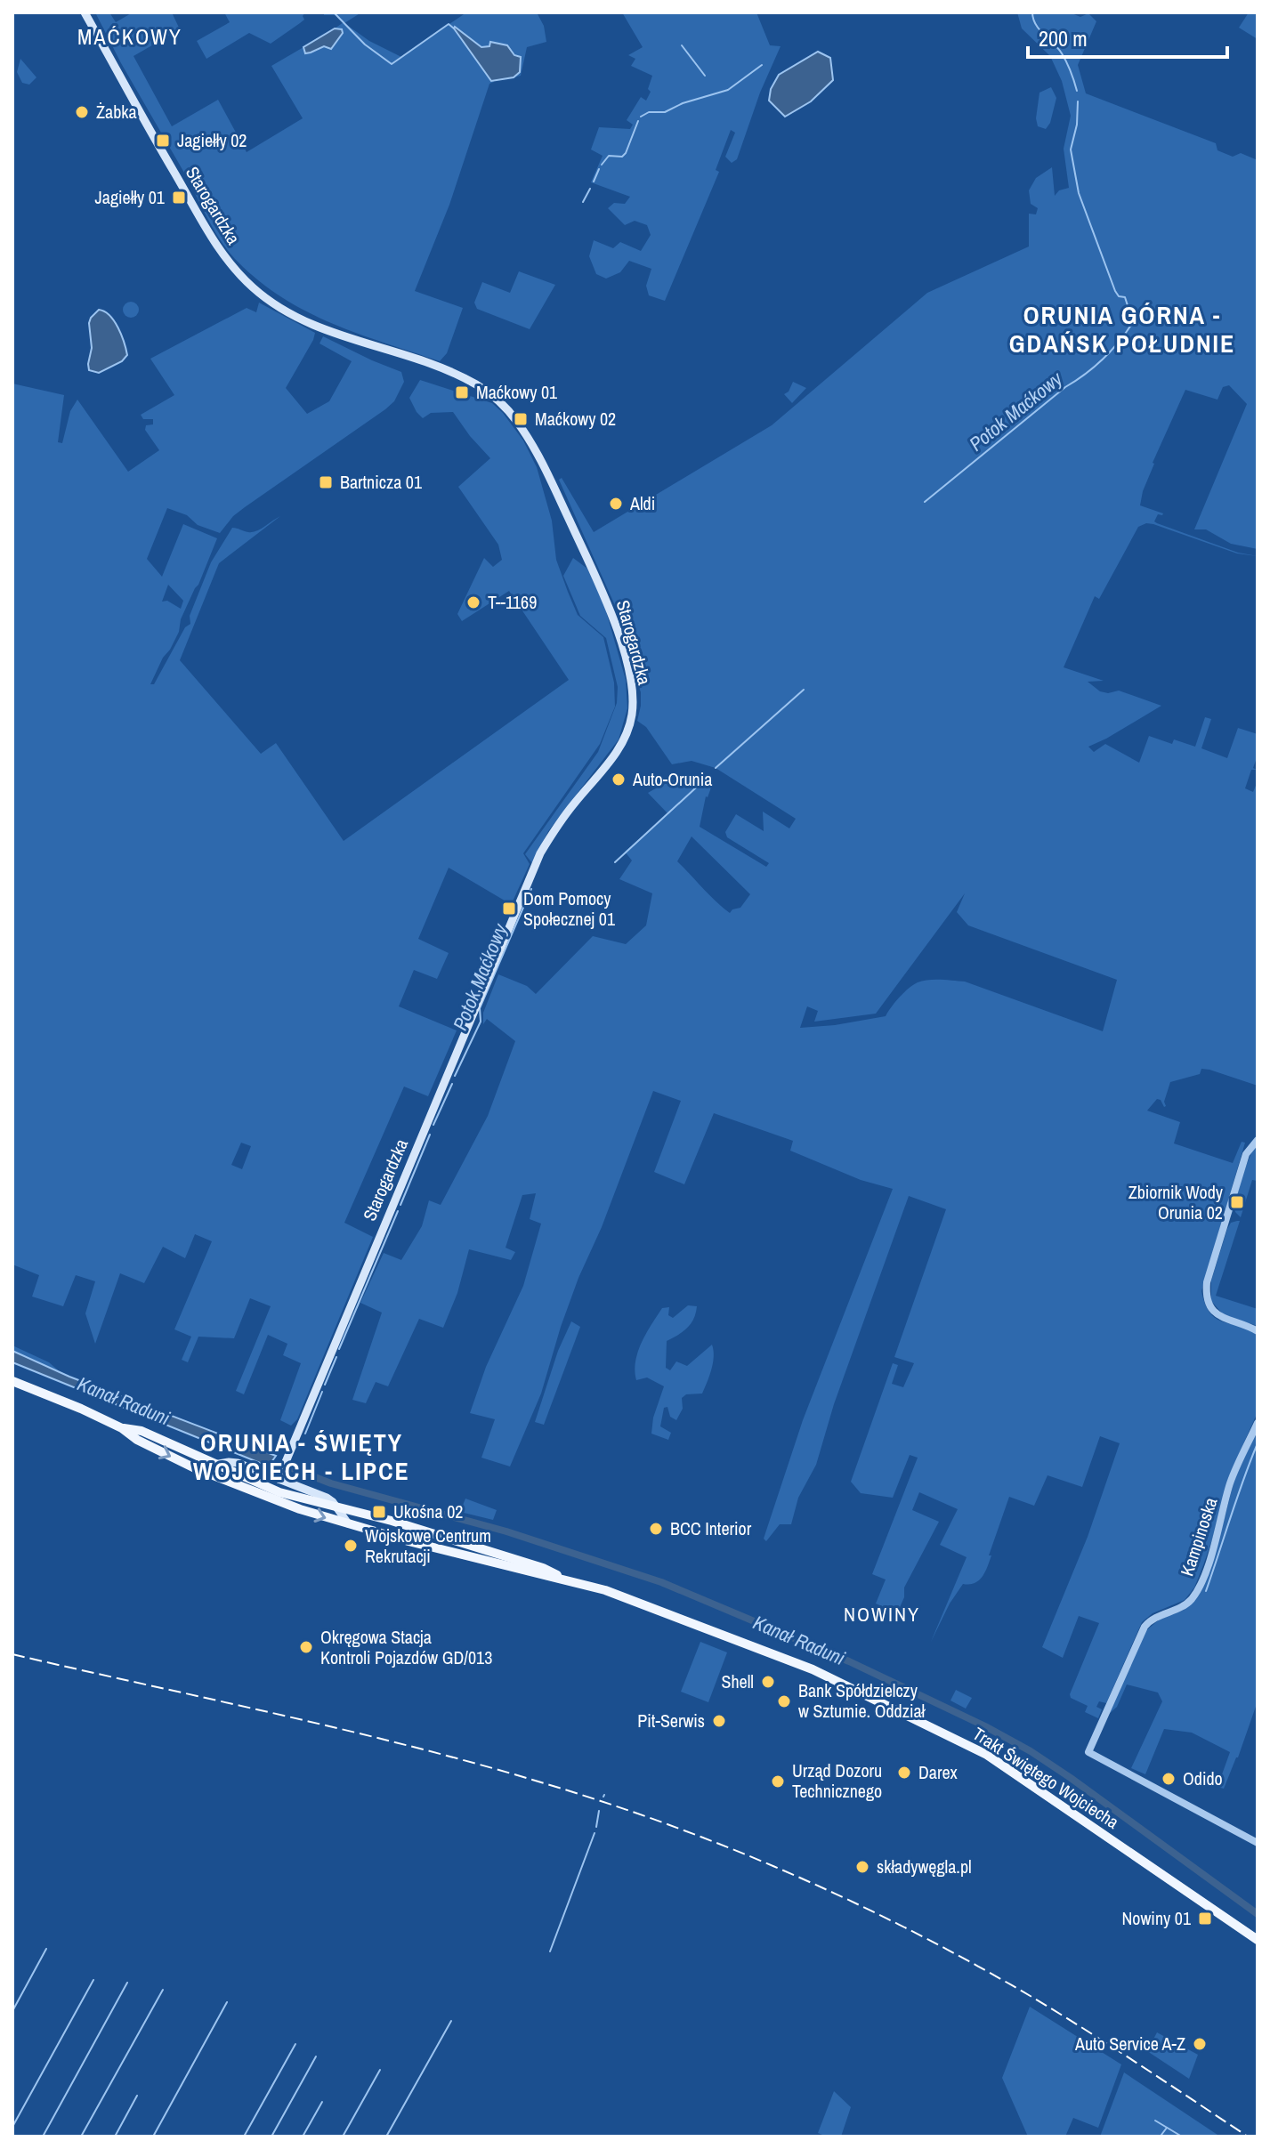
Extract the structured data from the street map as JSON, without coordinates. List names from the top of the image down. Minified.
{"streets":{"main road":["Starogardzka","Trakt Świętego Wojciecha"],"street":["Kampinoska"]},"districts":["MAĆKOWY","ORUNIA GÓRNA - GDAŃSK POŁUDNIE","ORUNIA - ŚWIĘTY WOJCIECH - LIPCE","NOWINY"],"water":["Potok Maćkowy","Kanał Raduni"],"places":{"other":["Żabka","Aldi","T--1169","Auto-Orunia","BCC Interior","Wojskowe Centrum Rekrutacji","Okręgowa Stacja Kontroli Pojazdów GD/013","Shell","Bank Spółdzielczy w Sztumie. Oddział","Pit-Serwis","Darex","Odido","Urząd Dozoru Technicznego","składywęgla.pl","Auto Service A-Z"],"transit":["Jagiełły 02","Jagiełły 01","Maćkowy 01","Maćkowy 02","Bartnicza 01","Dom Pomocy Społecznej 01","Zbiornik Wody Orunia 02","Ukośna 02","Nowiny 01"]},"scale_bar":"200 m"}
